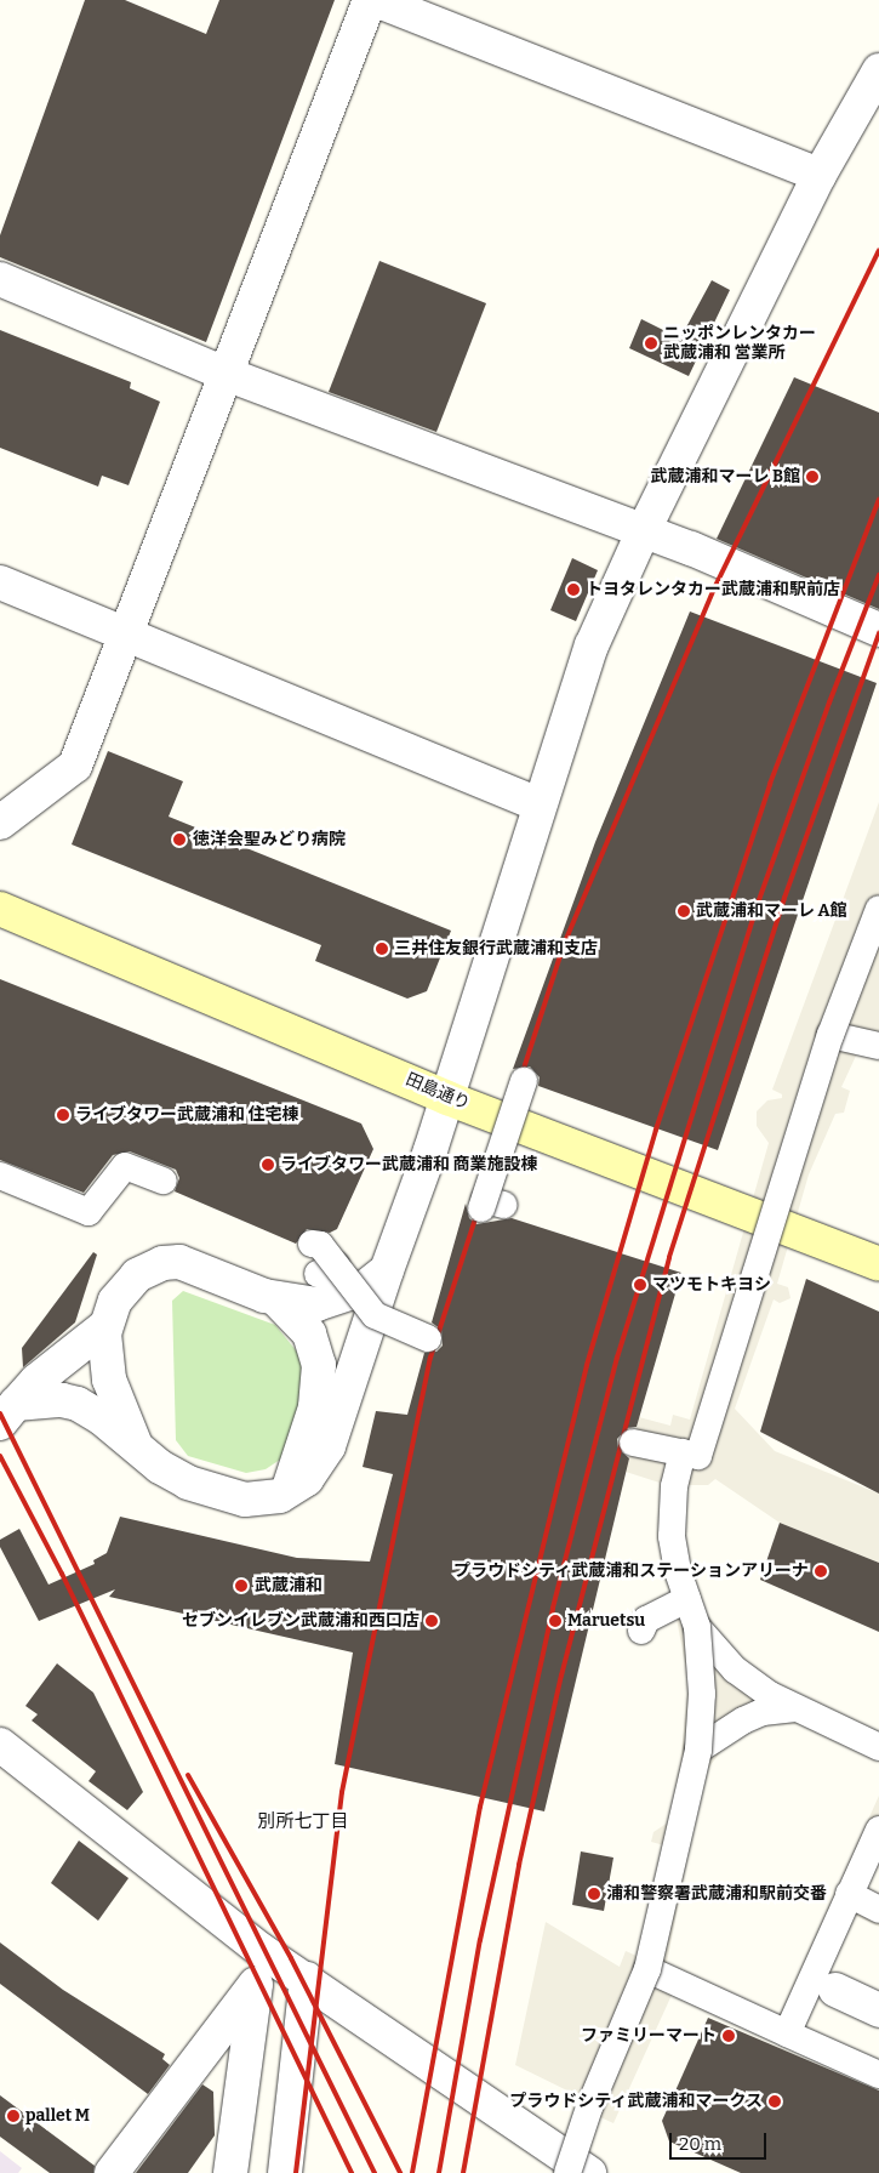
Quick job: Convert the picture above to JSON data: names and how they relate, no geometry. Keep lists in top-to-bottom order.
{
  "streets": {
    "main road": ["田島通り"]
  },
  "districts": ["別所七丁目"],
  "places": [
    "ニッポンレンタカー 武蔵浦和 営業所",
    "武蔵浦和マーレ B館",
    "トヨタレンタカー武蔵浦和駅前店",
    "徳洋会聖みどり病院",
    "武蔵浦和マーレ A館",
    "三井住友銀行武蔵浦和支店",
    "ライブタワー武蔵浦和 住宅棟",
    "ライブタワー武蔵浦和 商業施設棟",
    "マツモトキヨシ",
    "プラウドシティ武蔵浦和ステーションアリーナ",
    "武蔵浦和",
    "セブンイレブン武蔵浦和西口店",
    "Maruetsu",
    "浦和警察署武蔵浦和駅前交番",
    "ファミリーマート",
    "プラウドシティ武蔵浦和マークス",
    "pallet M"
  ],
  "scale_bar": "20 m"
}
